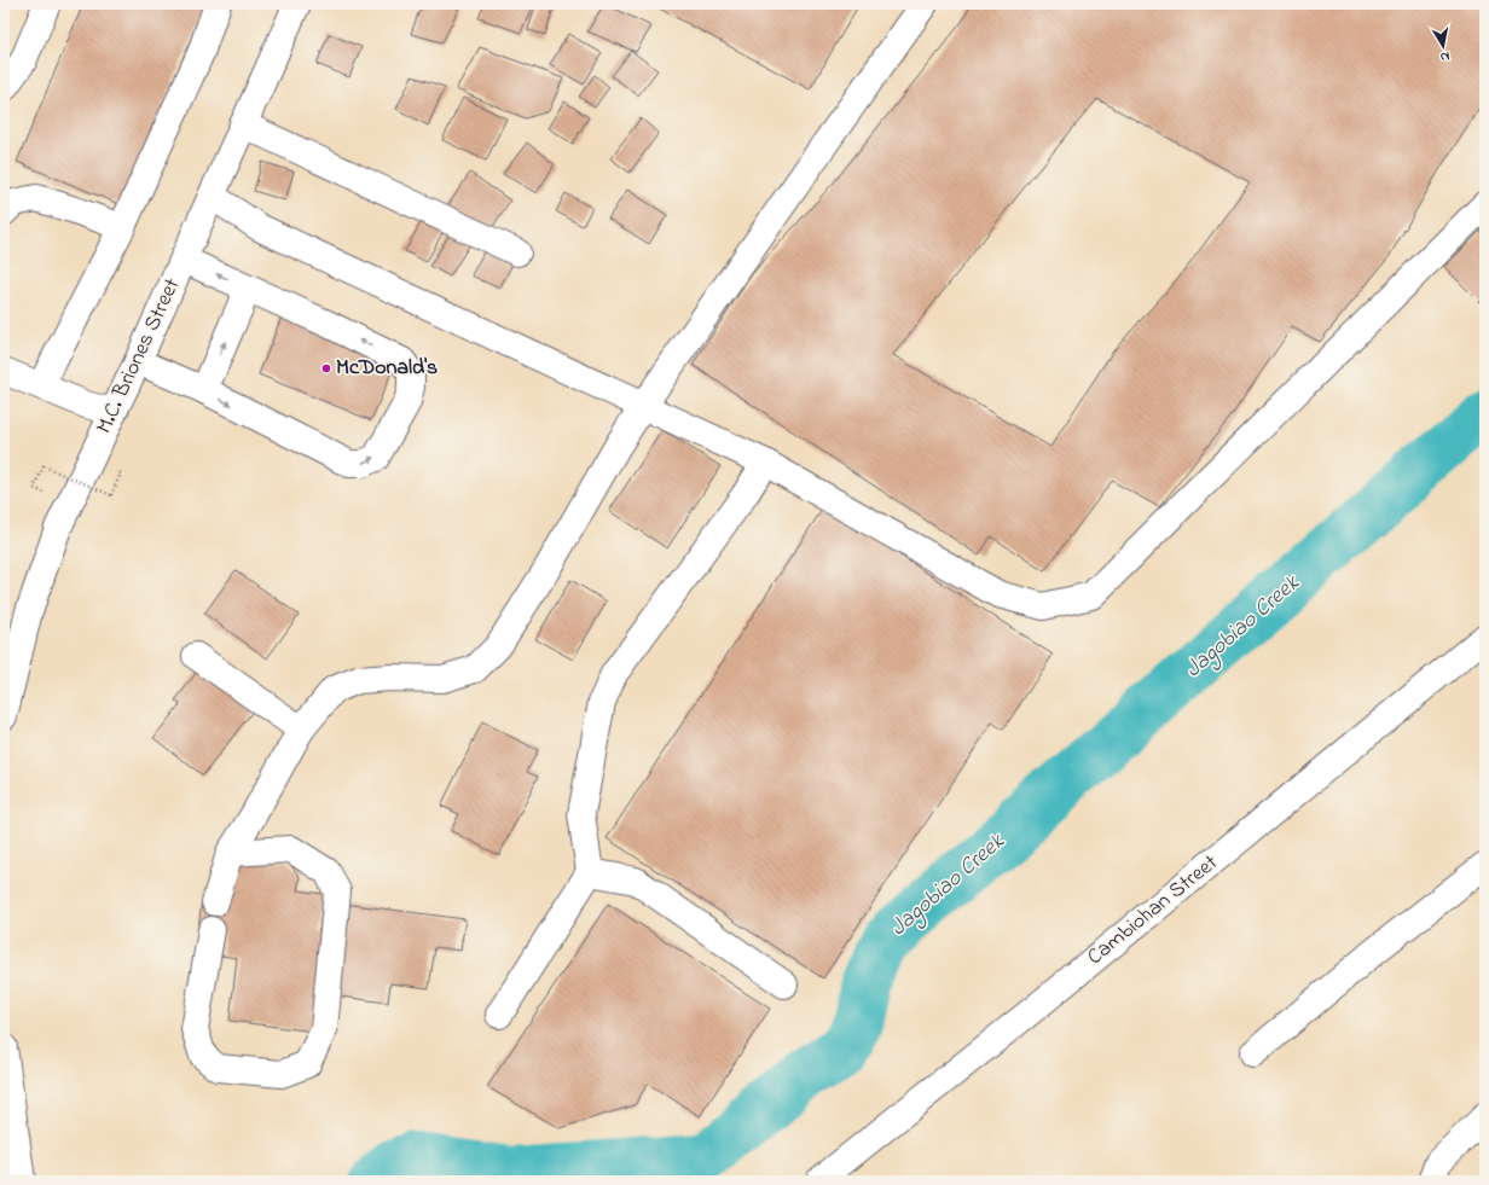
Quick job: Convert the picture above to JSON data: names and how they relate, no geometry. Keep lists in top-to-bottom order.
{
  "streets": {
    "street": ["M.C. Briones Street", "Cambiohan Street"]
  },
  "water": ["Jagobiao Creek"],
  "places": ["McDonald's"],
  "north": "bottom"
}
